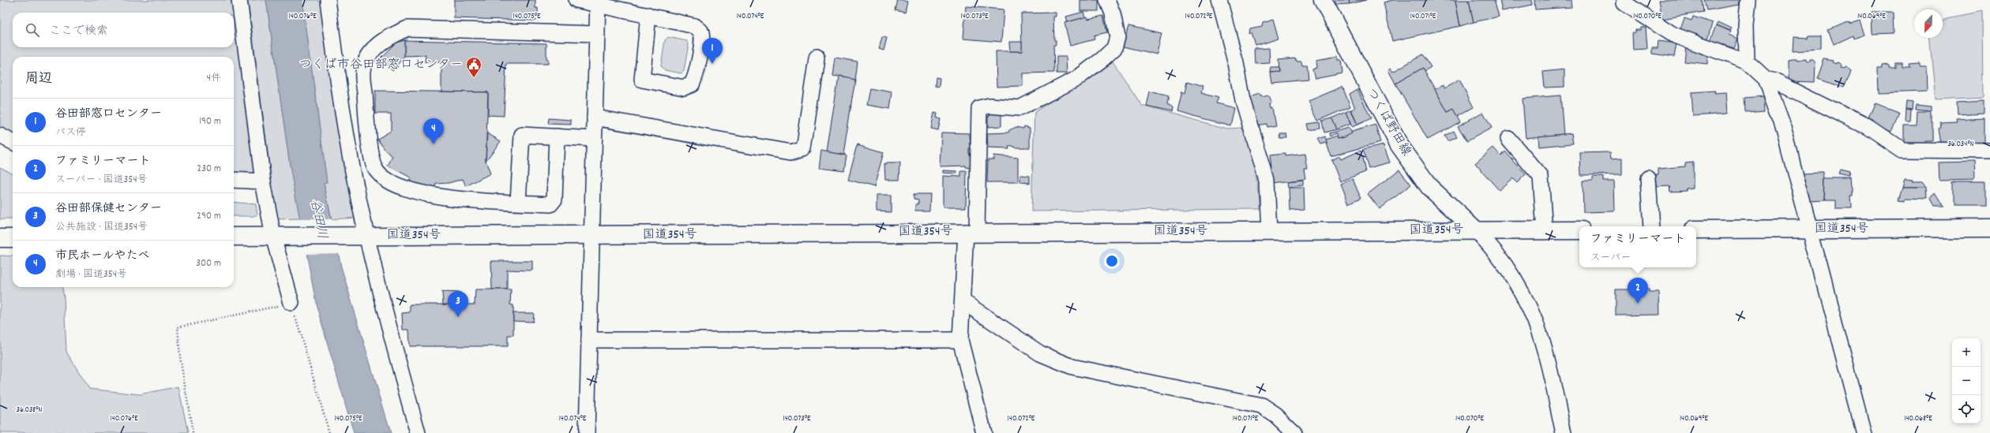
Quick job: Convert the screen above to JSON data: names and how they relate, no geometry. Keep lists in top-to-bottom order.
{
  "streets": {
    "main road": ["つくば野田線", "国道354号"]
  },
  "crossings": [
    ["つくば野田線", "国道354号"]
  ],
  "water": ["谷田川"],
  "places": {
    "public building": ["つくば市谷田部窓口センター"]
  },
  "north": "bottom left",
  "page": {
    "search": "ここで検索",
    "pins": [
      "1",
      "4",
      "2",
      "3"
    ],
    "heading": ["周辺", "4件"],
    "list": [
      {
        "mark": "1",
        "name": "谷田部窓口センター",
        "note": "バス停",
        "value": "190 m"
      },
      {
        "mark": "2",
        "name": "ファミリーマート",
        "note": "スーパー · 国道354号",
        "value": "230 m"
      },
      {
        "mark": "3",
        "name": "谷田部保健センター",
        "note": "公共施設 · 国道354号",
        "value": "290 m"
      },
      {
        "mark": "4",
        "name": "市民ホールやたべ",
        "note": "劇場 · 国道354号",
        "value": "300 m"
      }
    ],
    "popup": ["ファミリーマート", "スーパー"],
    "map_buttons": ["+", "−"]
  },
  "coordinates": [
    "140.076°E",
    "140.073°E",
    "140.070°E",
    "140.075°E",
    "140.074°E",
    "140.072°E",
    "140.071°E",
    "140.069°E",
    "36.034°N",
    "36.038°N",
    "140.068°E"
  ]
}
